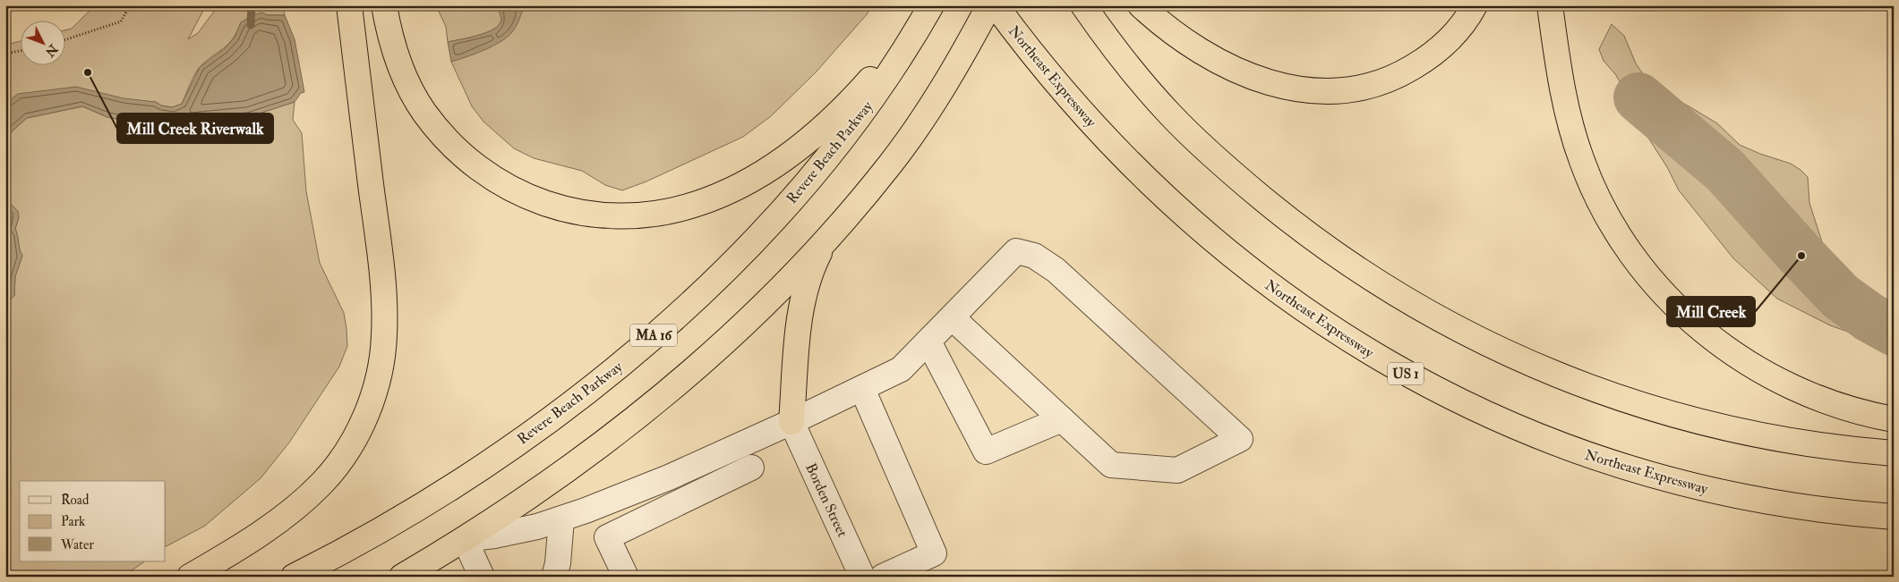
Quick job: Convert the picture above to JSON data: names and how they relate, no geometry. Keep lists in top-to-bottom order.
{
  "streets": {
    "highway": [
      "Northeast Expressway",
      "Revere Beach Parkway",
      "MA 16",
      "US 1"
    ],
    "street": ["Borden Street"]
  },
  "places": ["Mill Creek Riverwalk", "Mill Creek"],
  "legend": ["Road", "Park", "Water"],
  "north": "bottom right"
}
